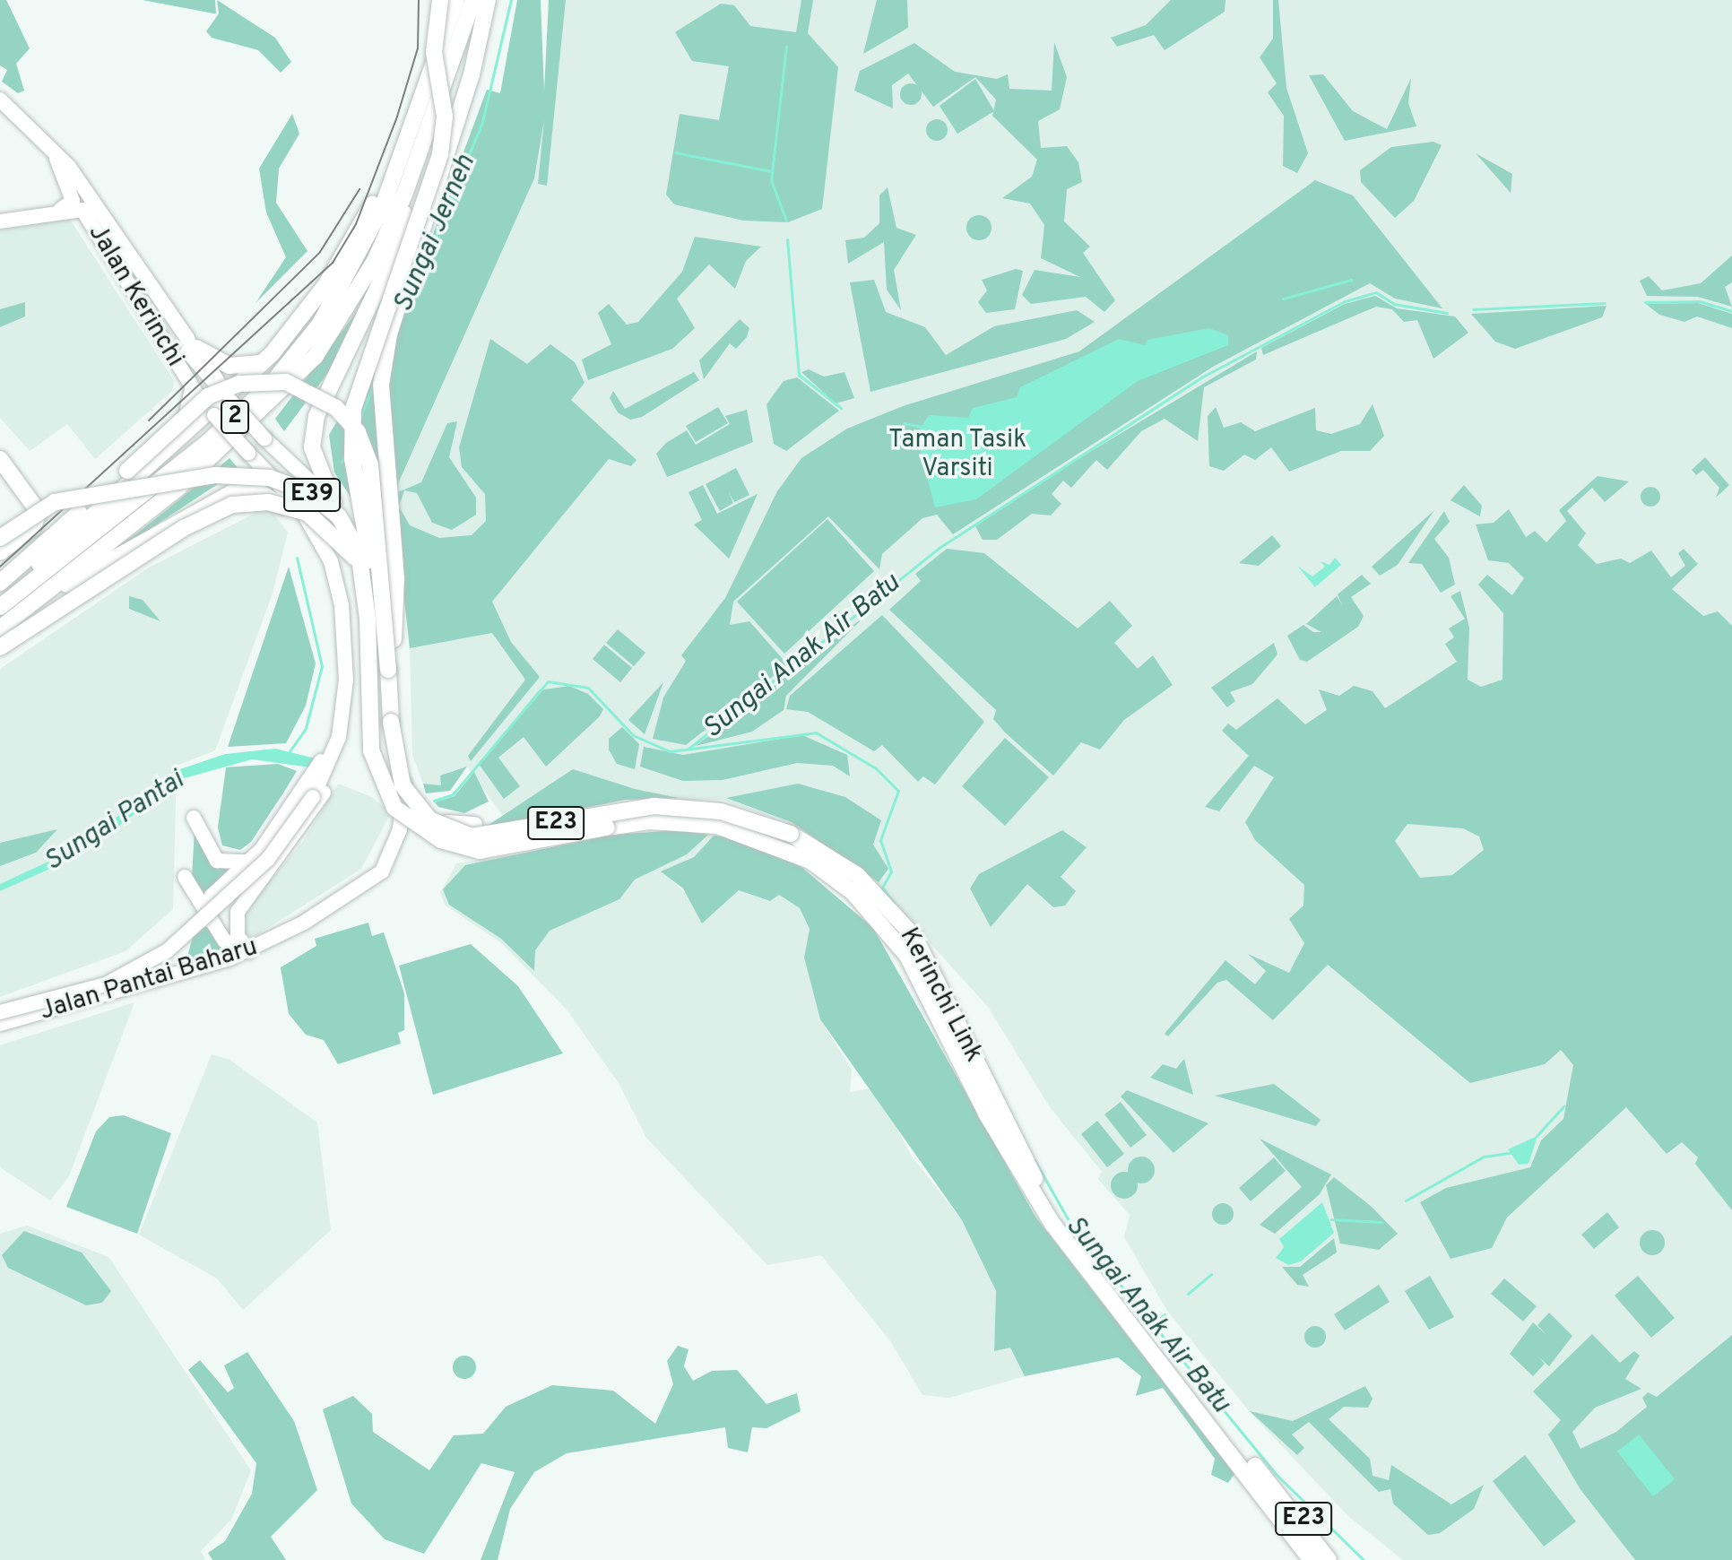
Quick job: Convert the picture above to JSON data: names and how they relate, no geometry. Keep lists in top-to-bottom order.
{
  "streets": {
    "highway": [
      "2",
      "E39",
      "E23",
      "Kerinchi Link"
    ],
    "main road": ["Jalan Kerinchi", "Jalan Pantai Baharu"]
  },
  "crossings": [
    ["Jalan Kerinchi", "Jalan Pantai Baharu"],
    ["E23", "Kerinchi Link"]
  ],
  "water": ["Sungai Jerneh", "Sungai Anak Air Batu", "Sungai Pantai"],
  "parks": ["Taman Tasik Varsiti"]
}
